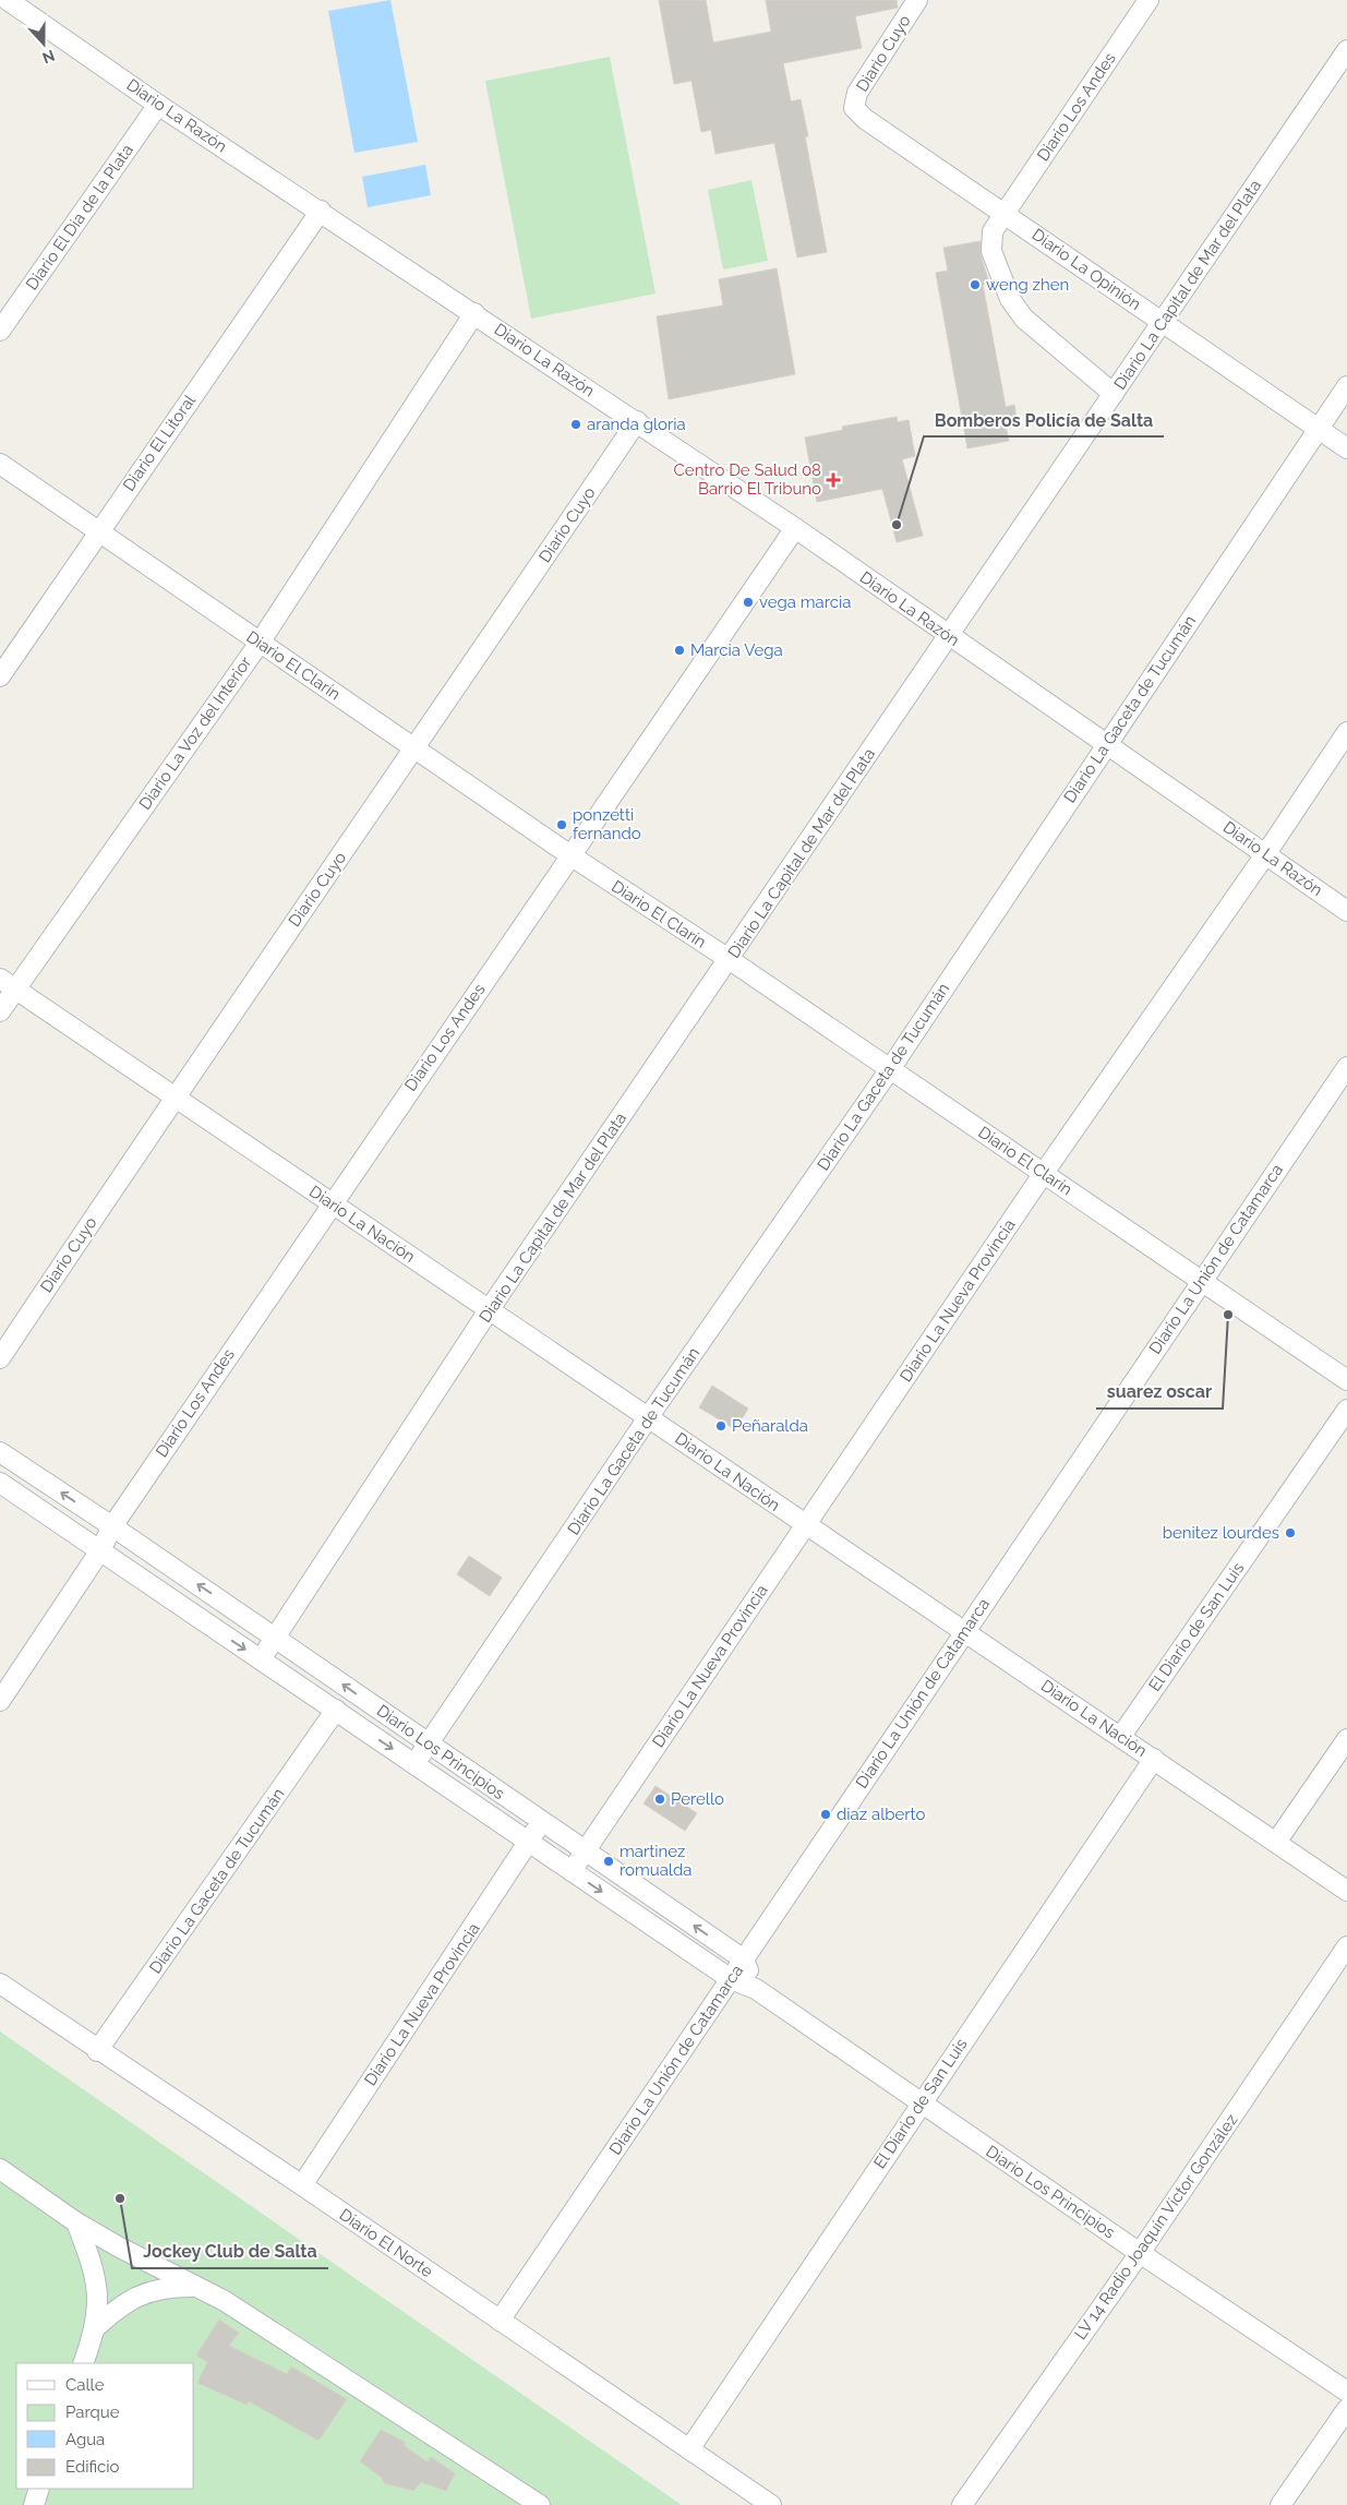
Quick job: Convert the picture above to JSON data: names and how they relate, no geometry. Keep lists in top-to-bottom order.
{
  "streets": {
    "street": [
      "Diario Cuyo",
      "Diario Los Andes",
      "Diario La Razón",
      "Diario El Dia de la Plata",
      "Diario La Opinión",
      "Diario La Capital de Mar del Plata",
      "Diario El Litoral",
      "Diario El Clarín",
      "Diario La Gaceta de Tucumán",
      "Diario La Voz del Interior",
      "Diario La Nación",
      "Diario La Unión de Catamarca",
      "Diario La Nueva Provincia",
      "El Diario de San Luis",
      "Diario Los Principios",
      "LV 14 Radio Joaquín Víctor González",
      "Diario El Norte"
    ]
  },
  "crossings": [
    ["Diario Cuyo", "Diario La Razón"],
    ["Diario Cuyo", "Diario La Opinión"],
    ["Diario Cuyo", "Diario El Clarín"],
    ["Diario Cuyo", "Diario La Nación"],
    ["Diario Los Andes", "Diario La Razón"],
    ["Diario Los Andes", "Diario La Opinión"],
    ["Diario Los Andes", "Diario La Capital de Mar del Plata"],
    ["Diario Los Andes", "Diario El Clarín"],
    ["Diario Los Andes", "Diario La Nación"],
    ["Diario Los Andes", "Diario Los Principios"],
    ["Diario La Razón", "Diario El Dia de la Plata"],
    ["Diario La Razón", "Diario La Capital de Mar del Plata"],
    ["Diario La Razón", "Diario El Litoral"],
    ["Diario La Razón", "Diario La Gaceta de Tucumán"],
    ["Diario La Razón", "Diario La Voz del Interior"],
    ["Diario La Razón", "Diario La Nueva Provincia"],
    ["Diario La Opinión", "Diario La Capital de Mar del Plata"],
    ["Diario La Opinión", "Diario La Gaceta de Tucumán"],
    ["Diario La Capital de Mar del Plata", "Diario El Clarín"],
    ["Diario La Capital de Mar del Plata", "Diario La Nación"],
    ["Diario La Capital de Mar del Plata", "Diario Los Principios"],
    ["Diario El Litoral", "Diario El Clarín"],
    ["Diario El Clarín", "Diario La Gaceta de Tucumán"],
    ["Diario El Clarín", "Diario La Voz del Interior"],
    ["Diario El Clarín", "Diario La Unión de Catamarca"],
    ["Diario El Clarín", "Diario La Nueva Provincia"],
    ["Diario La Gaceta de Tucumán", "Diario La Nación"],
    ["Diario La Gaceta de Tucumán", "Diario Los Principios"],
    ["Diario La Gaceta de Tucumán", "Diario El Norte"],
    ["Diario La Voz del Interior", "Diario La Nación"],
    ["Diario La Nación", "Diario La Unión de Catamarca"],
    ["Diario La Nación", "Diario La Nueva Provincia"],
    ["Diario La Nación", "El Diario de San Luis"],
    ["Diario La Unión de Catamarca", "Diario Los Principios"],
    ["Diario La Unión de Catamarca", "Diario El Norte"],
    ["Diario La Nueva Provincia", "Diario Los Principios"],
    ["Diario La Nueva Provincia", "Diario El Norte"],
    ["El Diario de San Luis", "Diario Los Principios"],
    ["El Diario de San Luis", "Diario El Norte"],
    ["Diario Los Principios", "LV 14 Radio Joaquín Víctor González"]
  ],
  "places": {
    "other": [
      "weng zhen",
      "aranda gloria",
      "Bomberos Policía de Salta",
      "vega marcia",
      "Marcia Vega",
      "ponzetti fernando",
      "suarez oscar",
      "Peñaralda",
      "benitez lourdes",
      "Perello",
      "diaz alberto",
      "martinez romualda",
      "Jockey Club de Salta"
    ],
    "health": ["Centro De Salud 08 Barrio El Tribuno"]
  },
  "legend": [
    "Calle",
    "Parque",
    "Agua",
    "Edificio"
  ],
  "north": "bottom"
}
